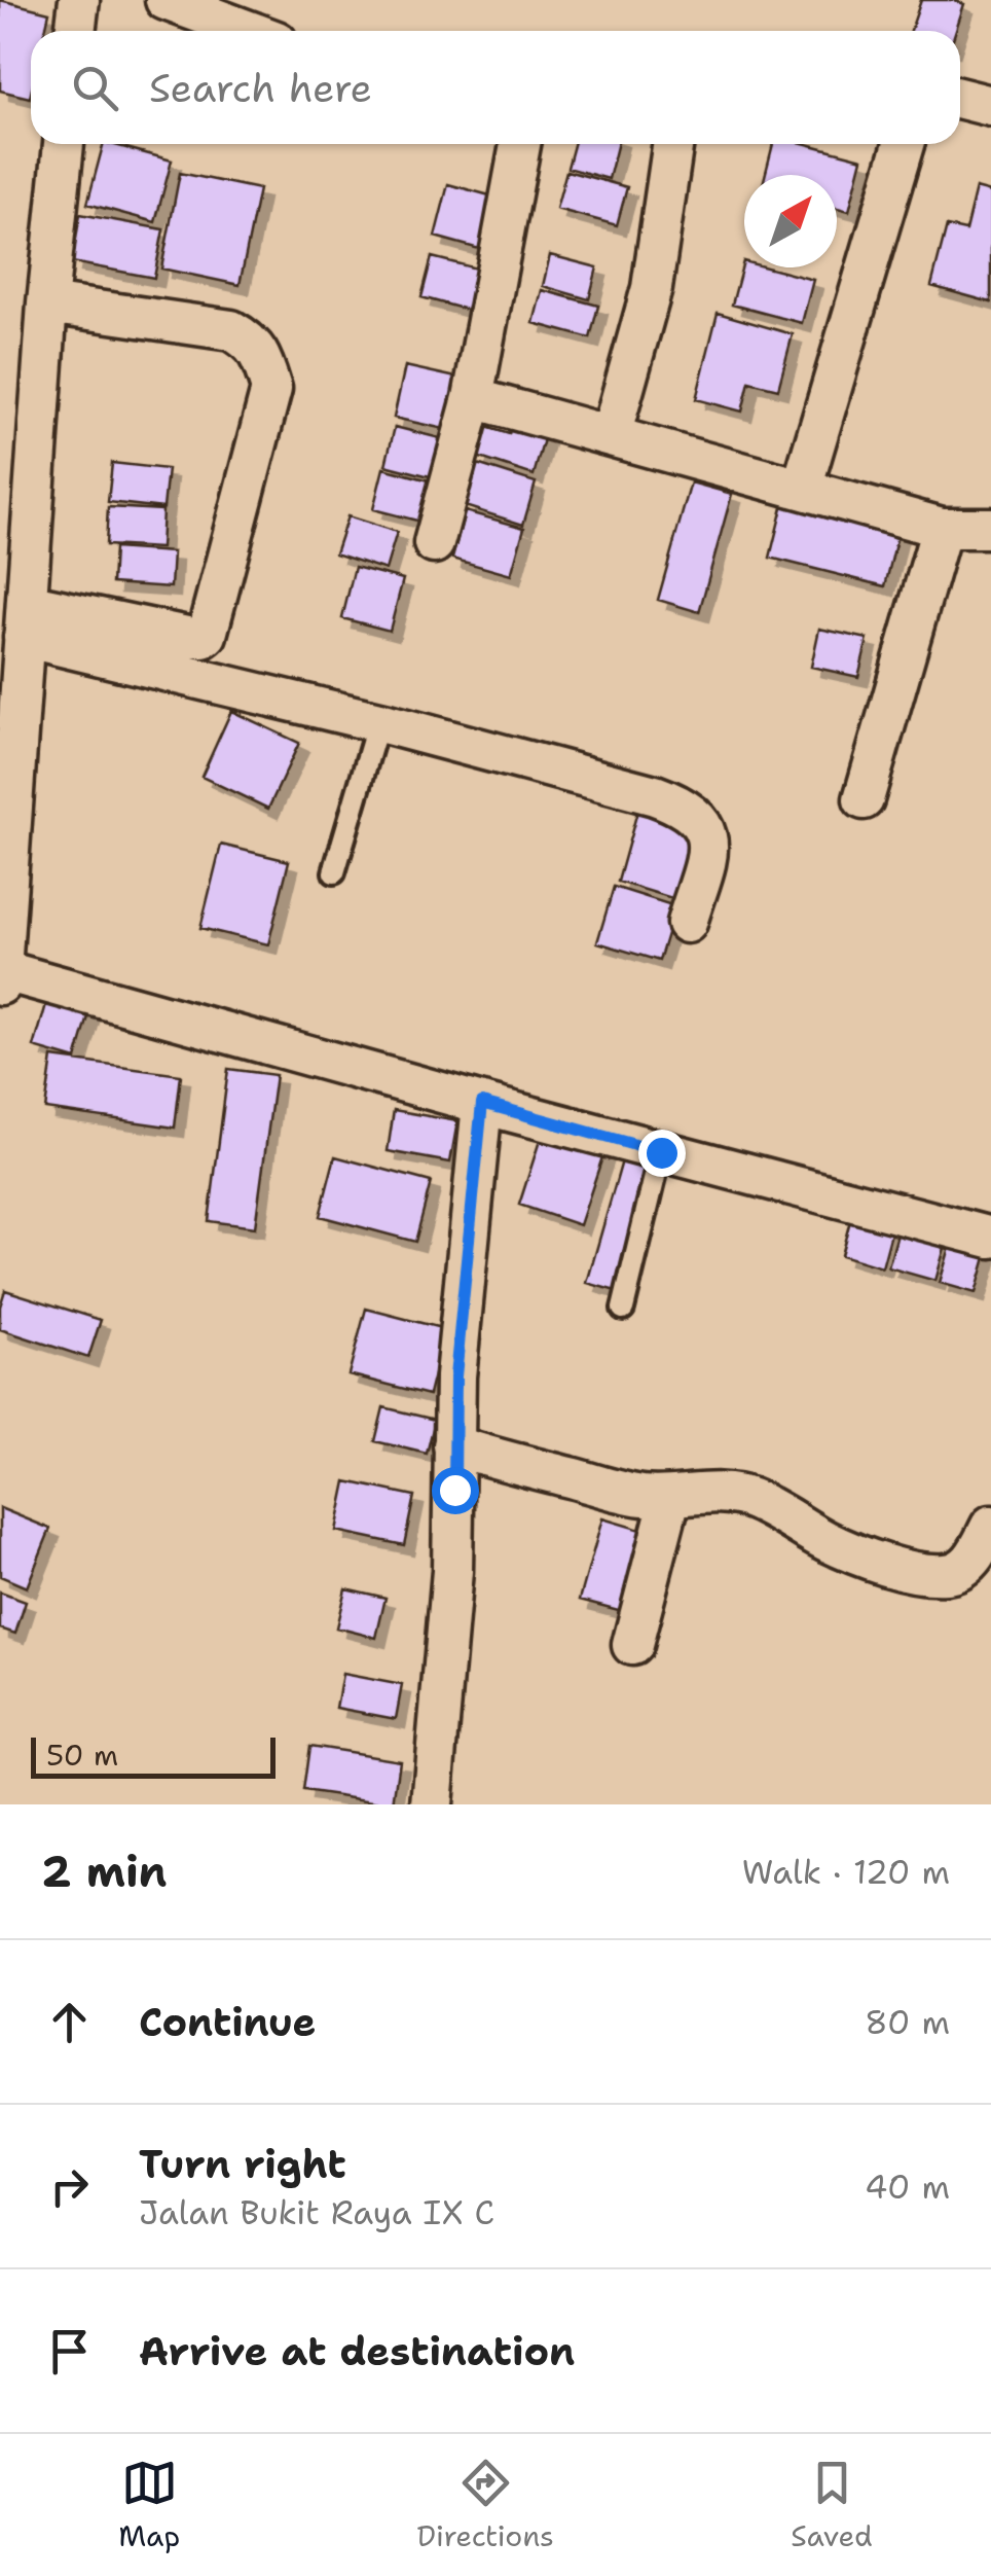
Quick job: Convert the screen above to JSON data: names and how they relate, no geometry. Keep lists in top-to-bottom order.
{
  "scale_bar": "50 m",
  "north": "top right",
  "page": {
    "search": "Search here",
    "scale": "50 m",
    "heading": ["2 min", "Walk · 120 m"],
    "list": [
      ["Continue", "80 m"],
      ["Turn right", "Jalan Bukit Raya IX C", "40 m"],
      "Arrive at destination"
    ],
    "nav": ["Map", "Directions", "Saved"]
  }
}
